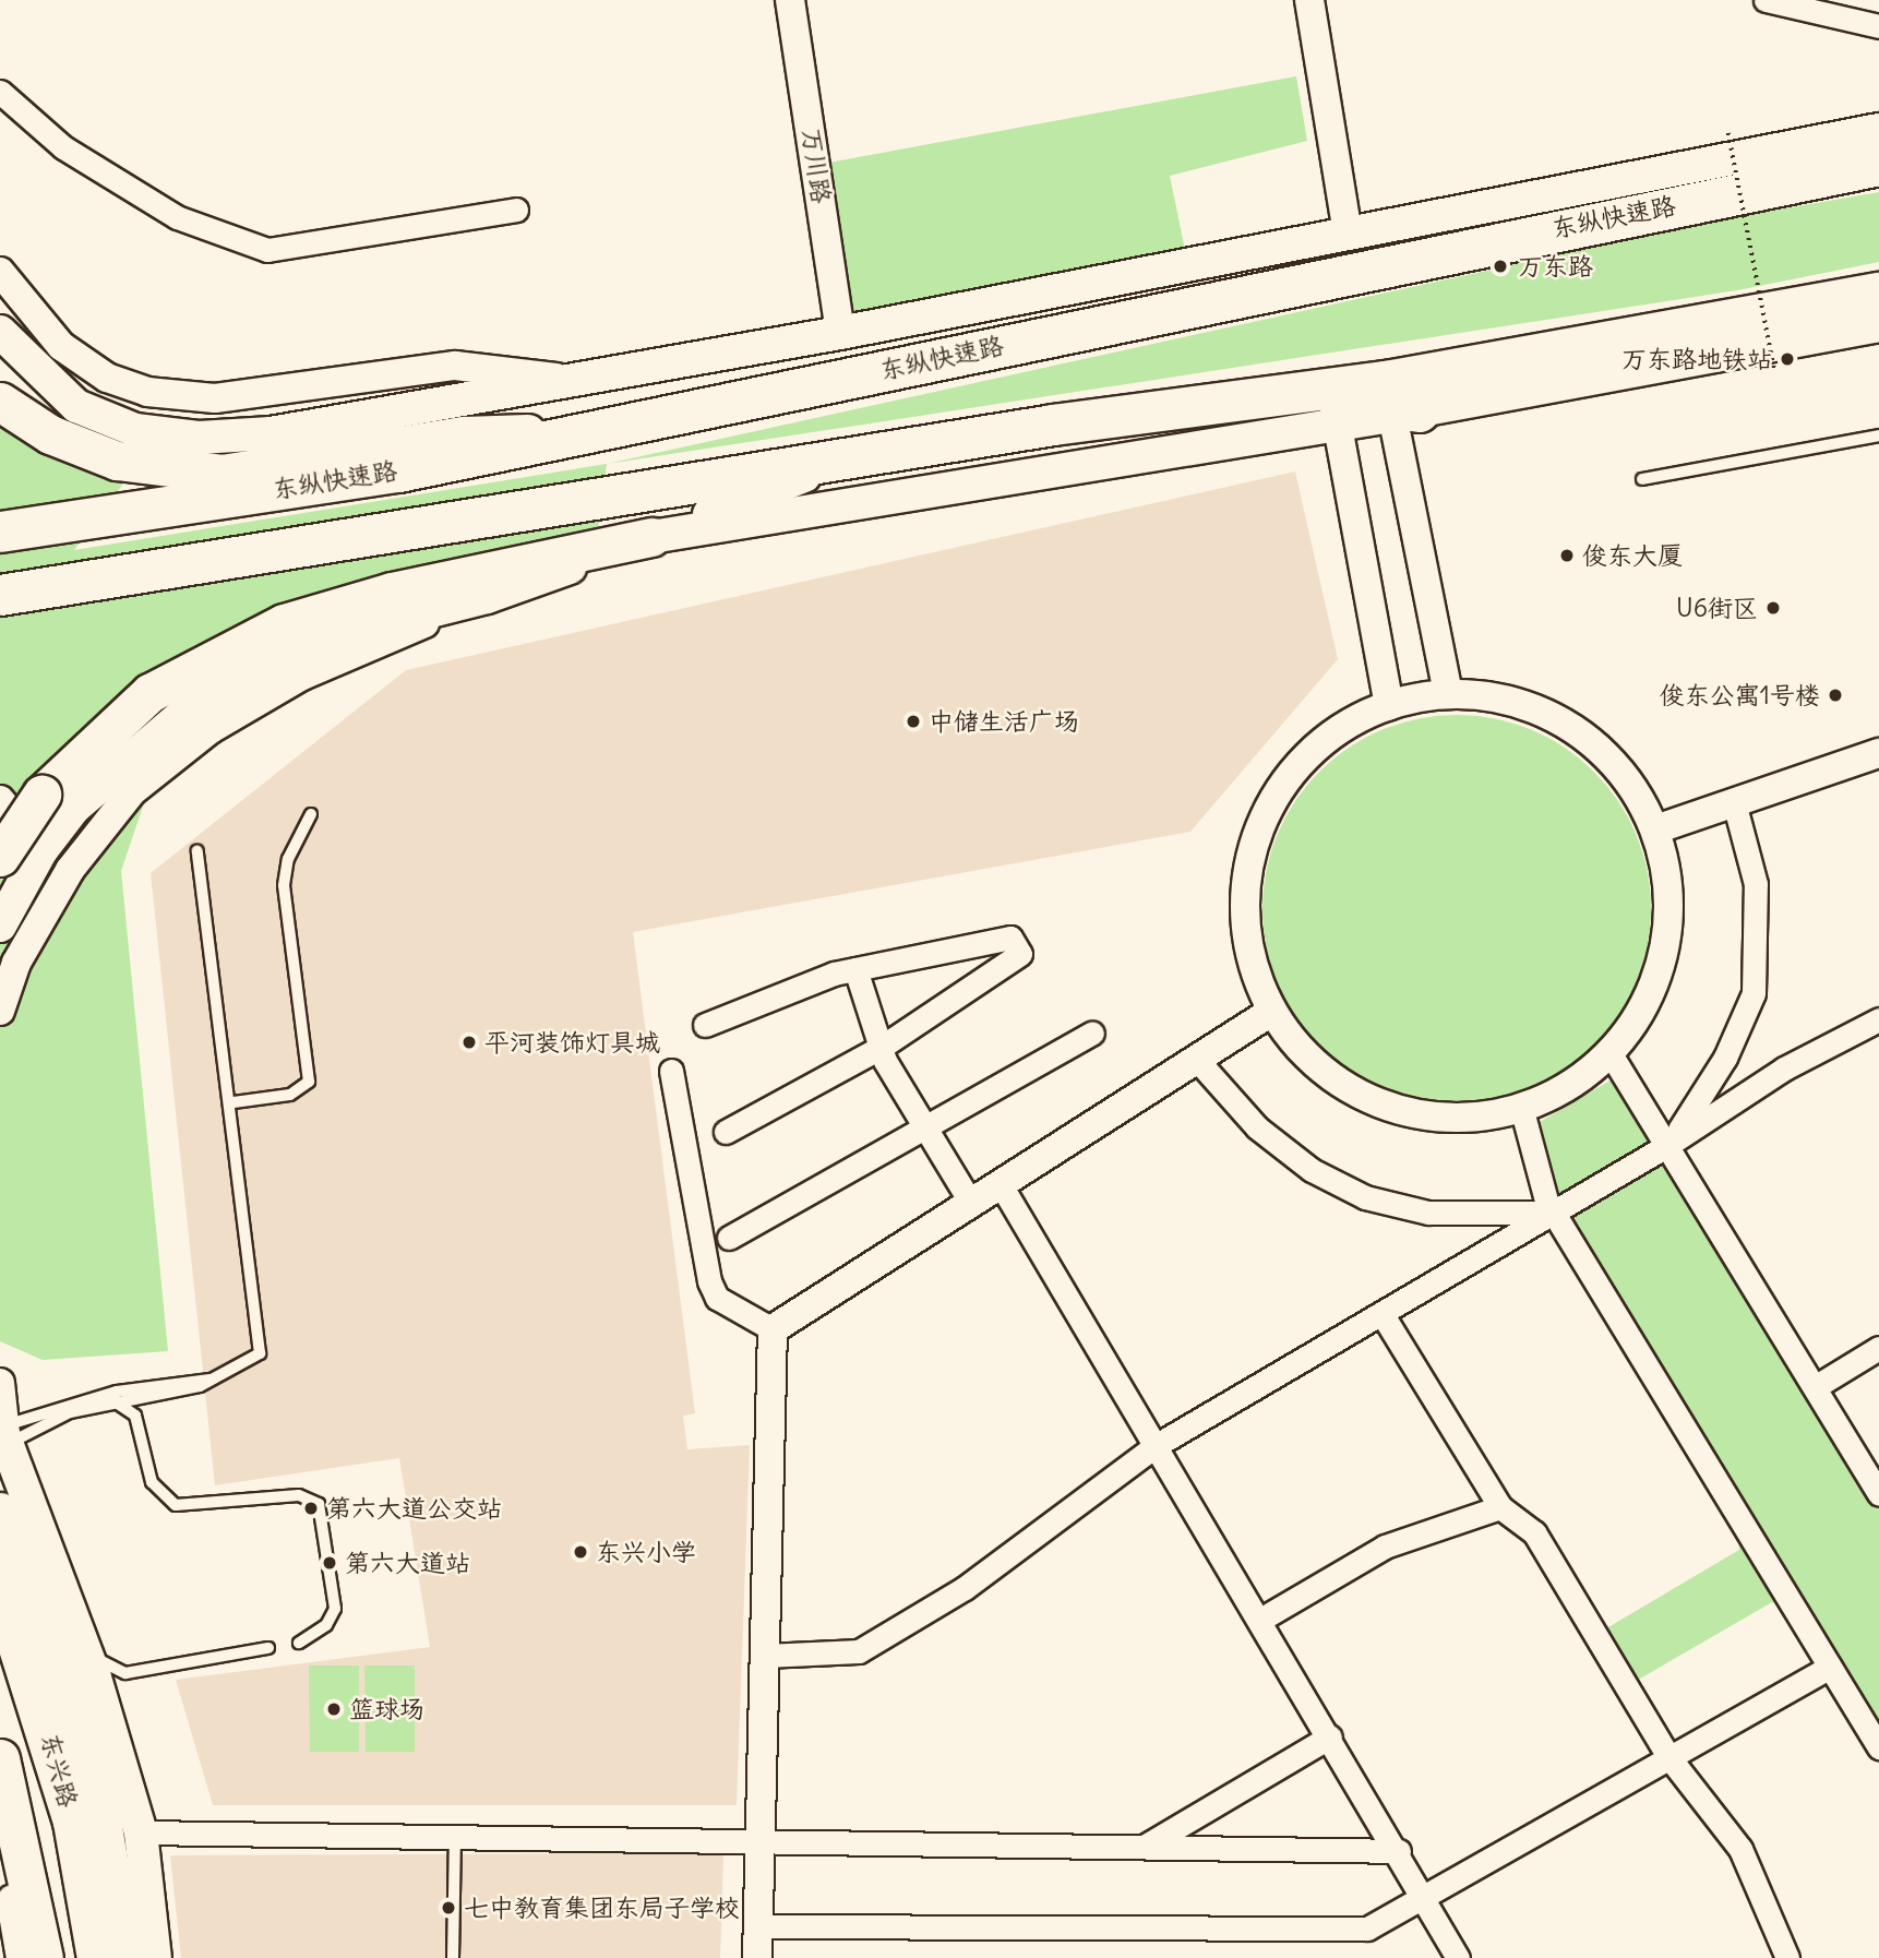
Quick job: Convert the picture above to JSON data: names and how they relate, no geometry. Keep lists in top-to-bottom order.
{
  "streets": {
    "highway": ["东纵快速路", "东兴路"],
    "street": ["万川路"]
  },
  "places": [
    "万东路",
    "万东路地铁站",
    "俊东大厦",
    "U6街区",
    "俊东公寓1号楼",
    "中储生活广场",
    "平河装饰灯具城",
    "第六大道公交站",
    "东兴小学",
    "第六大道站",
    "篮球场",
    "七中教育集团东局子学校"
  ]
}
